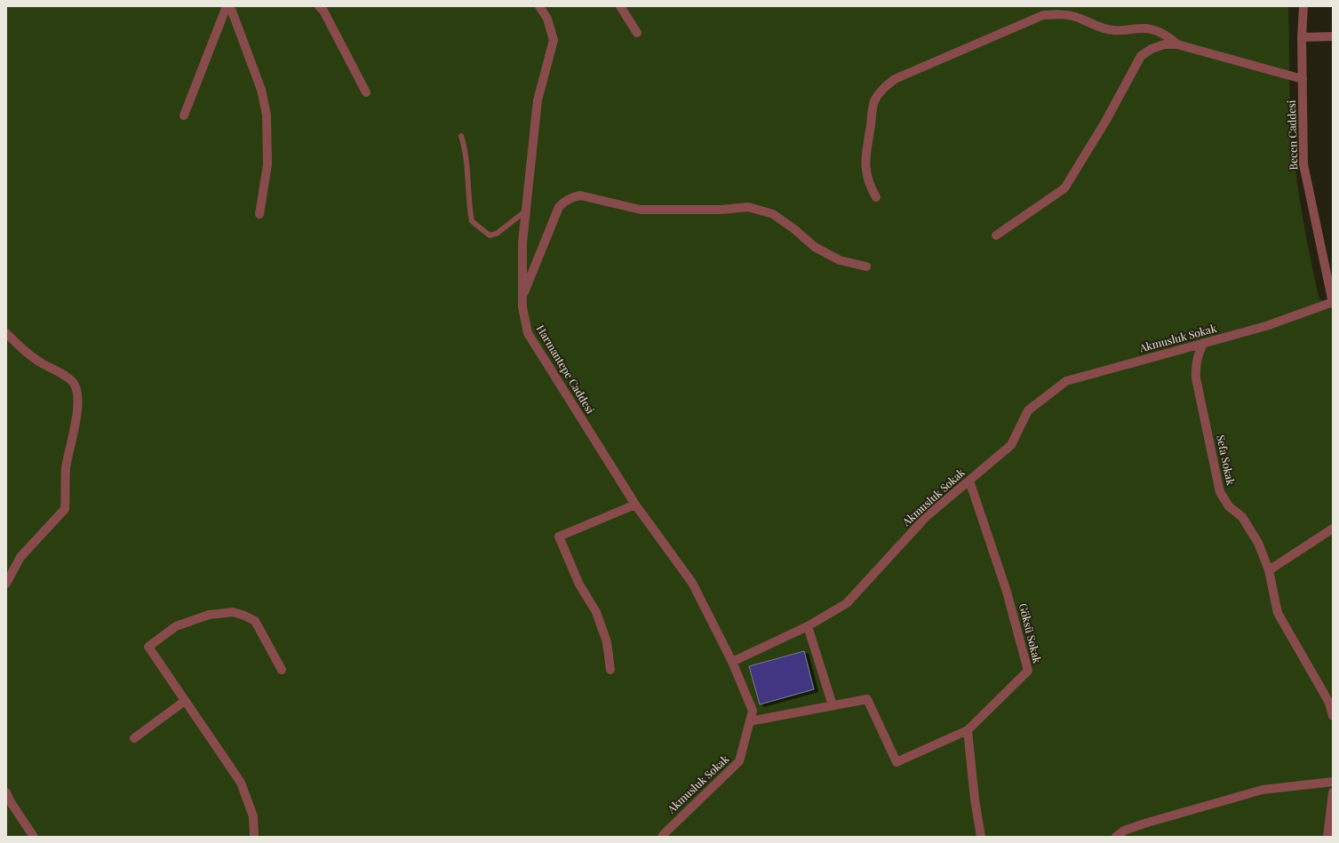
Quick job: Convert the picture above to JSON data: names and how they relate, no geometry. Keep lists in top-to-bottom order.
{
  "streets": {
    "street": [
      "Becen Caddesi",
      "Akmusluk Sokak",
      "Harmantepe Caddesi",
      "Sefa Sokak",
      "Göksü Sokak"
    ]
  },
  "crossings": [
    ["Becen Caddesi", "Akmusluk Sokak"],
    ["Akmusluk Sokak", "Harmantepe Caddesi"],
    ["Akmusluk Sokak", "Sefa Sokak"],
    ["Akmusluk Sokak", "Göksü Sokak"]
  ]
}
